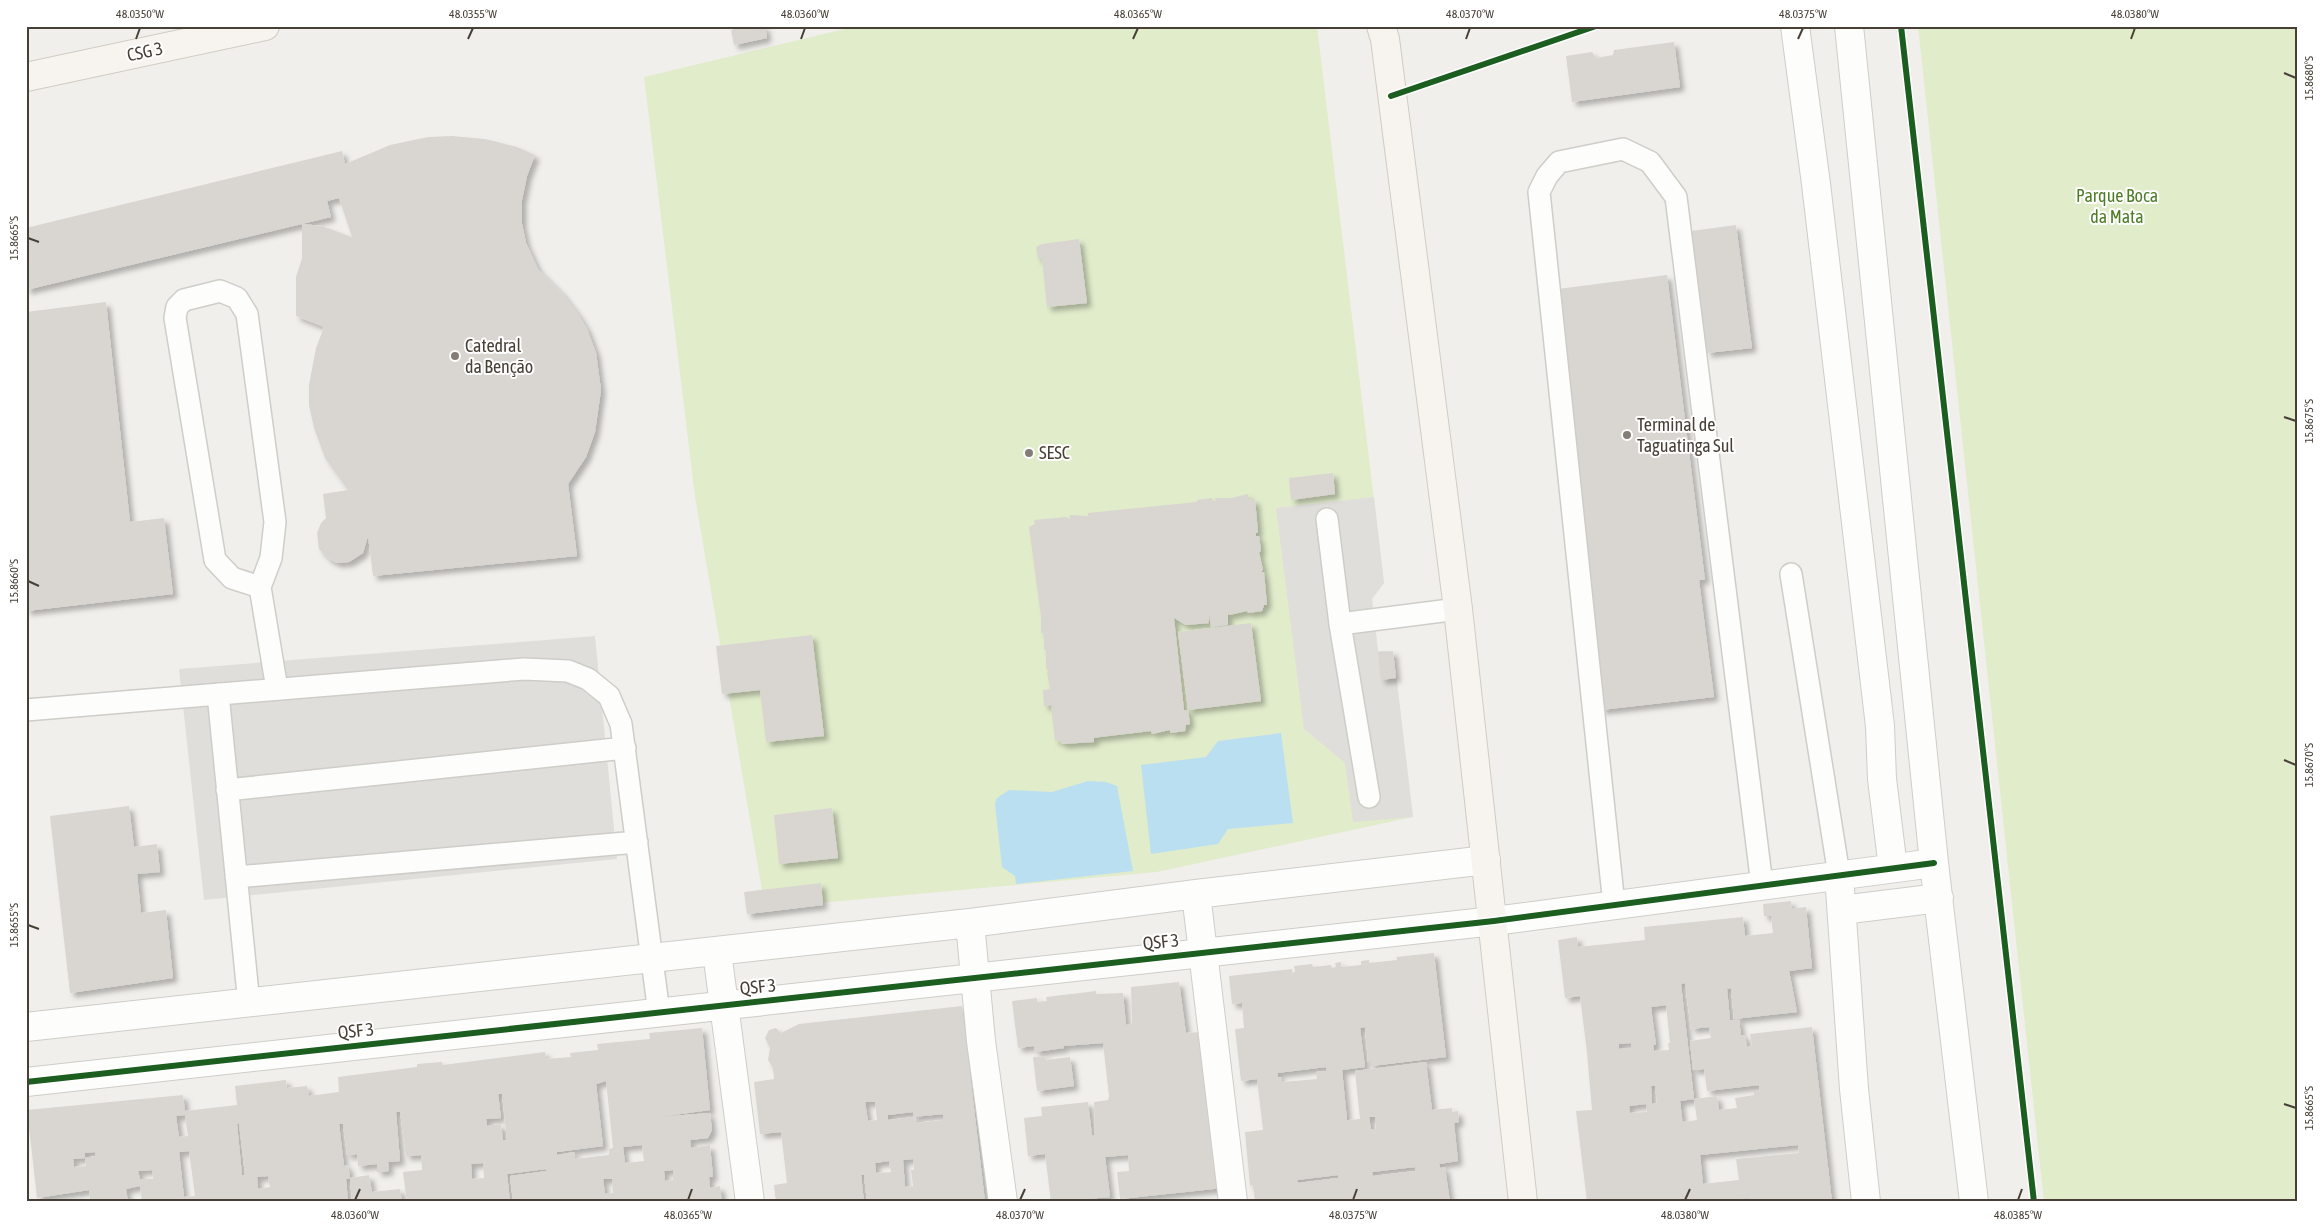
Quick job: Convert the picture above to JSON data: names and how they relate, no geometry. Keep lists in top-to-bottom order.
{
  "streets": {
    "street": ["CSG 3", "QSF 3"]
  },
  "parks": ["Parque Boca da Mata"],
  "places": ["Catedral da Benção", "Terminal de Taguatinga Sul", "SESC"],
  "coordinates": [
    "48.0350°W",
    "48.0355°W",
    "48.0360°W",
    "48.0365°W",
    "48.0370°W",
    "48.0375°W",
    "48.0380°W",
    "15.8680°S",
    "15.8665°S",
    "15.8675°S",
    "15.8660°S",
    "15.8670°S",
    "15.8655°S",
    "48.0385°W"
  ]
}
